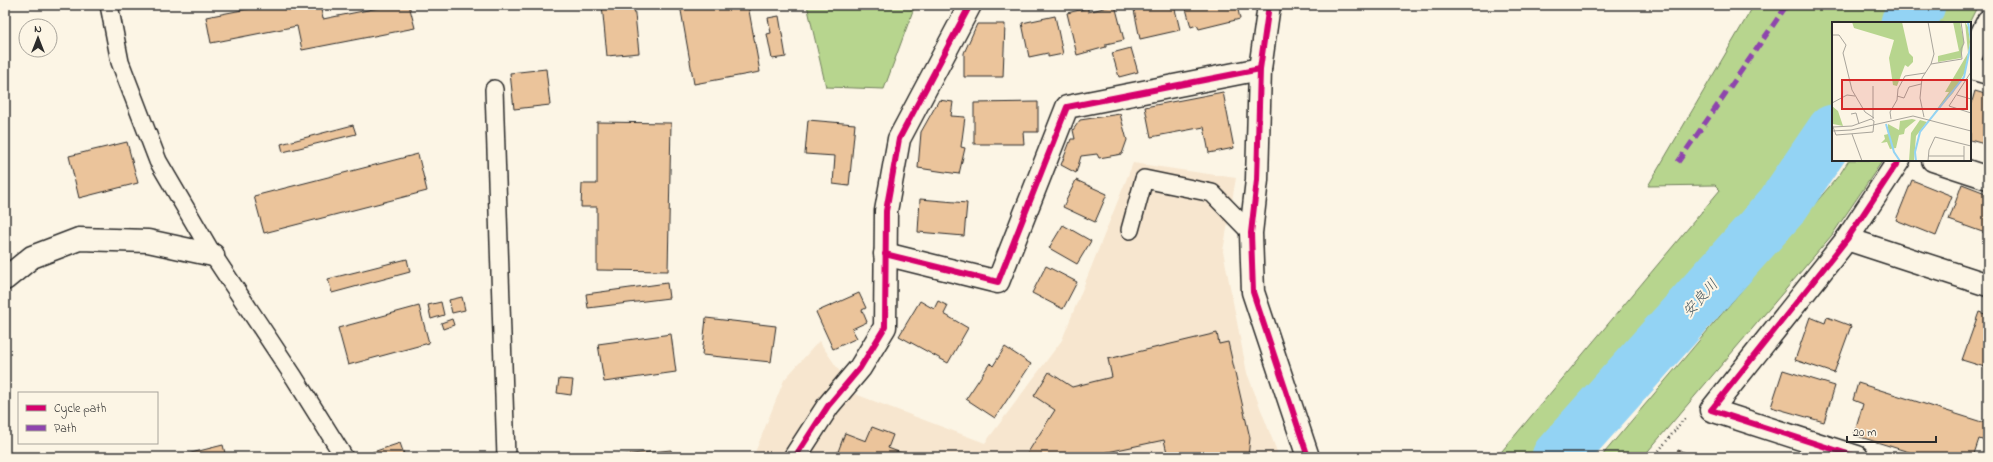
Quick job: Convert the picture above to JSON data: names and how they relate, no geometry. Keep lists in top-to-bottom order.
{
  "water": ["安良川"],
  "legend": ["Cycle path", "Path"],
  "scale_bar": "20 m",
  "north": "top"
}
